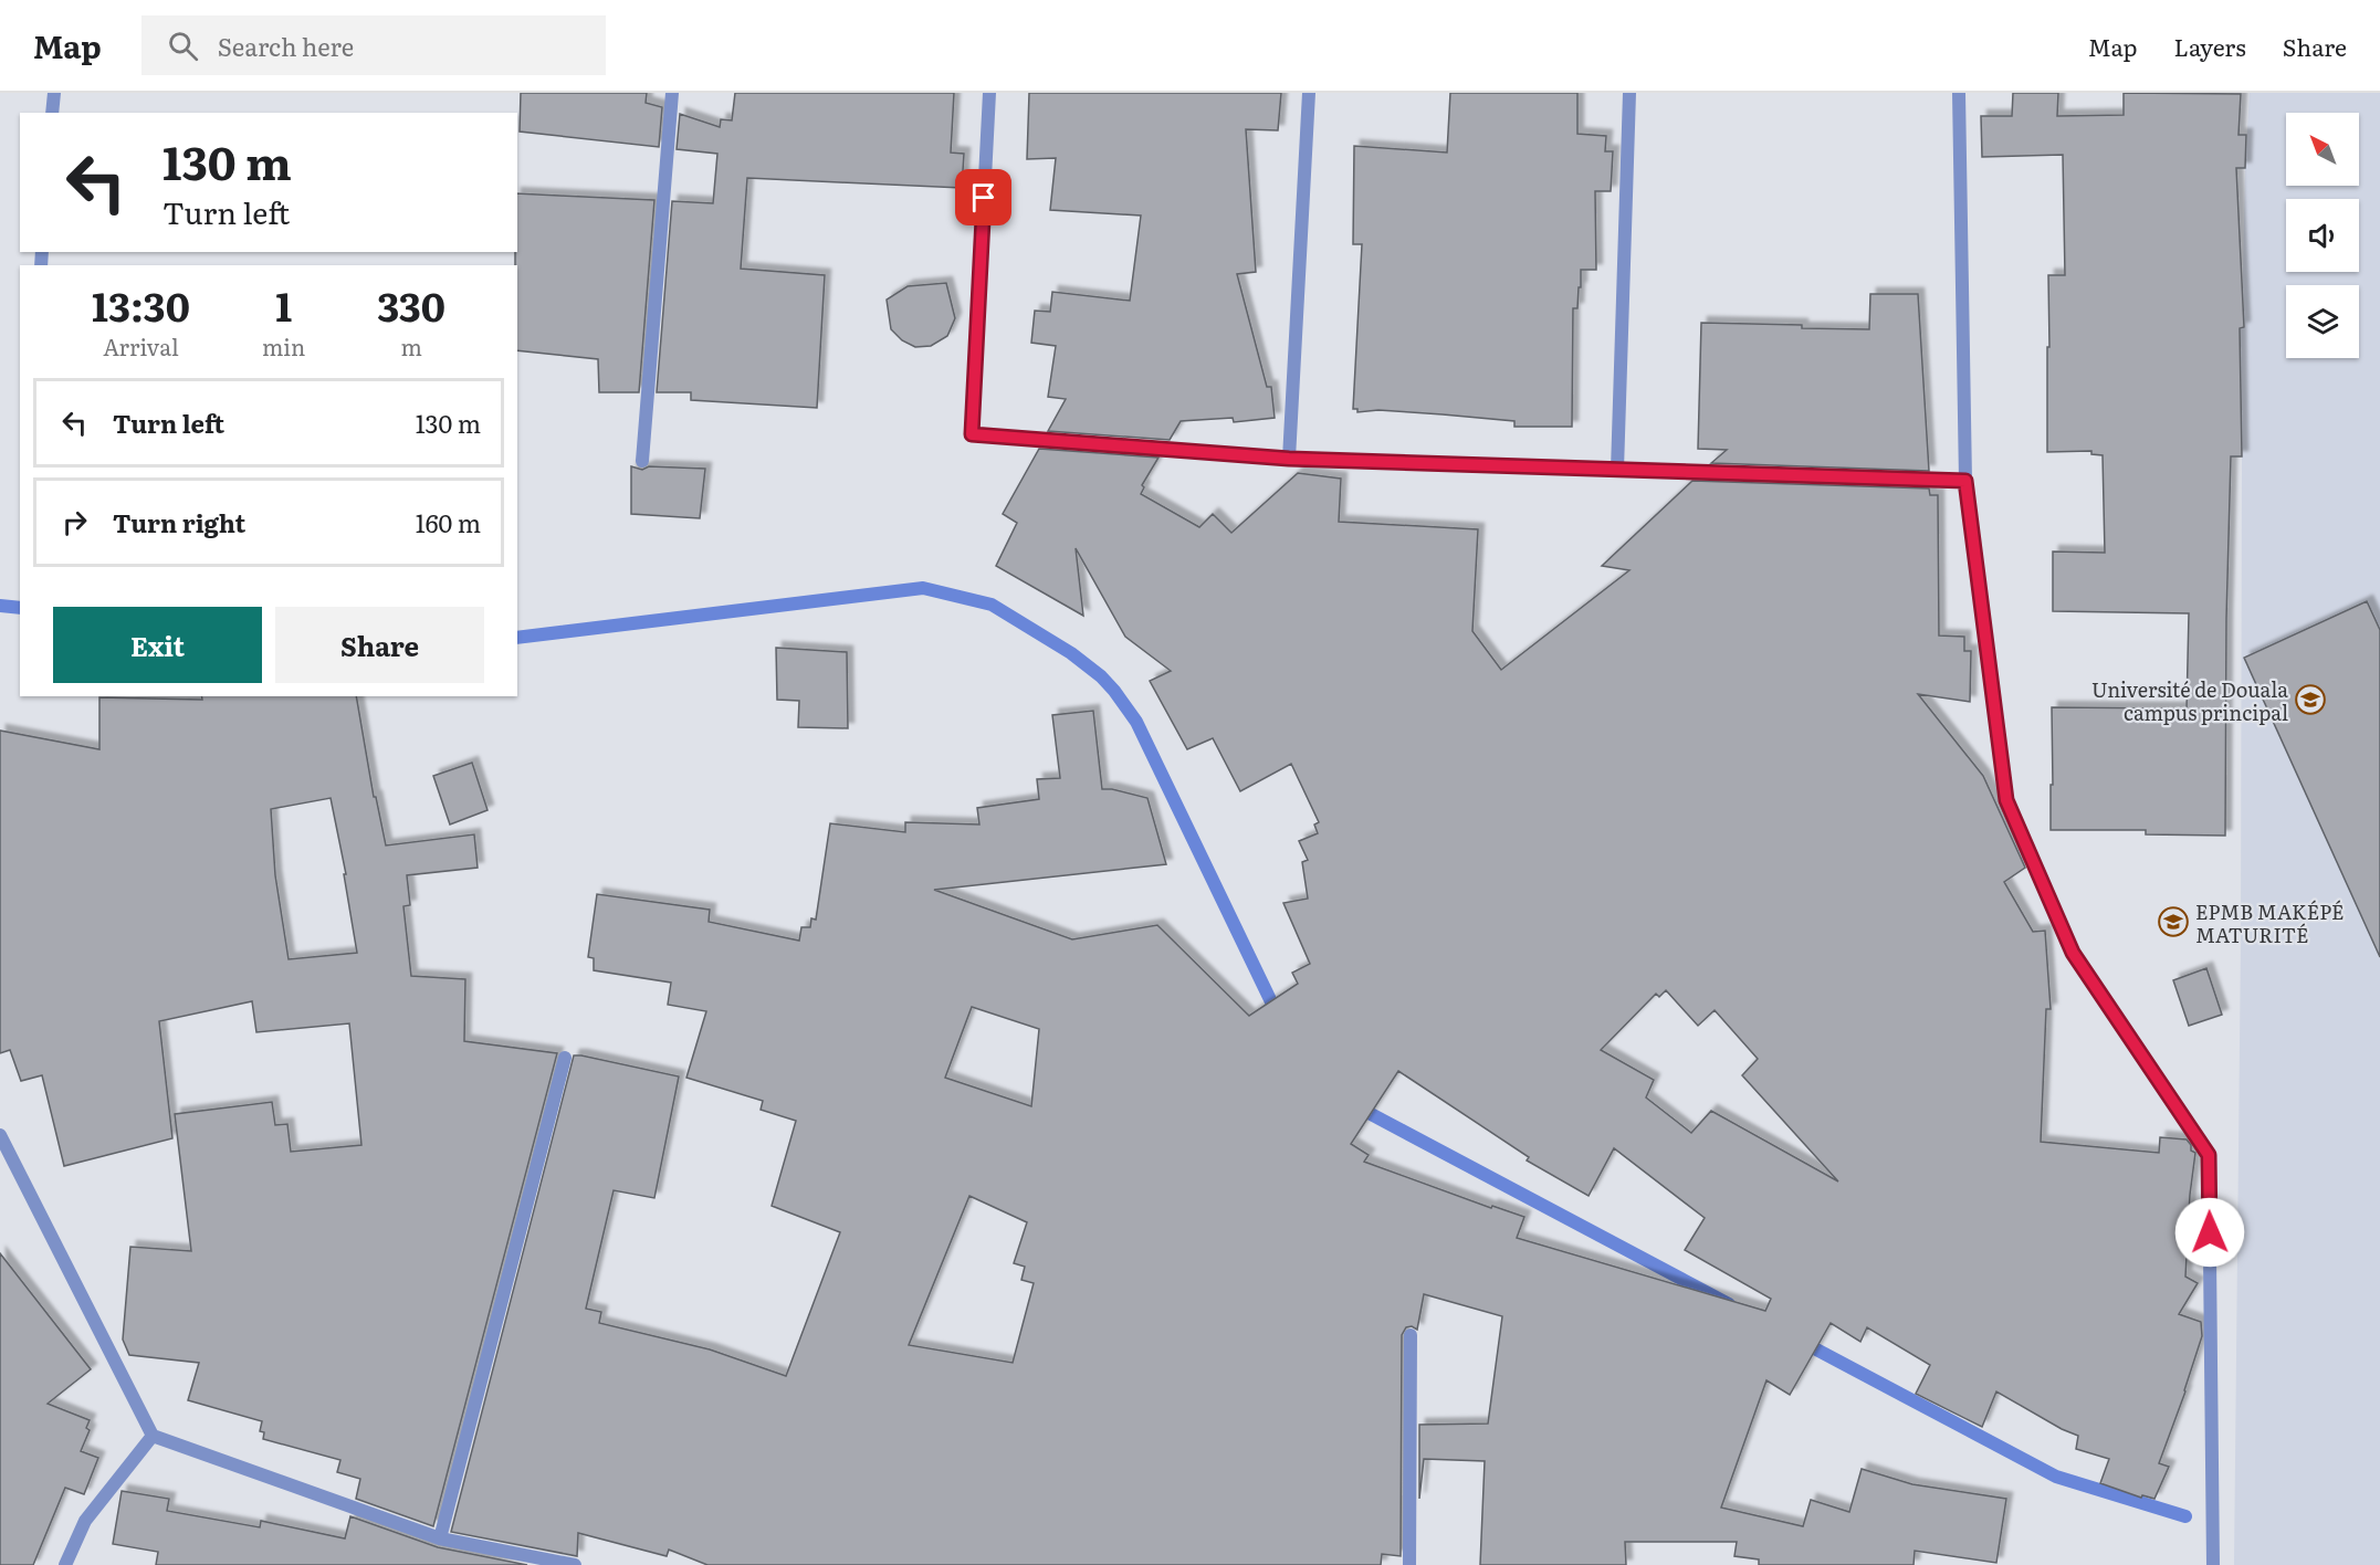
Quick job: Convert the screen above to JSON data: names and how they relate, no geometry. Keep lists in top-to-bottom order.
{
  "places": {
    "school or university": ["Université de Douala campus principal", "EPMB MAKÉPÉ MATURITÉ"]
  },
  "north": "top left",
  "page": {
    "header": "Map",
    "search": "Search here",
    "nav": ["Map", "Layers", "Share"],
    "turn": ["130 m", "Turn left"],
    "eta": [
      "13:30",
      "Arrival",
      "1",
      "min",
      "330",
      "m"
    ],
    "list": [
      {
        "name": "Turn left",
        "value": "130 m"
      },
      {
        "name": "Turn right",
        "value": "160 m"
      }
    ],
    "buttons": ["Exit", "Share"]
  }
}
